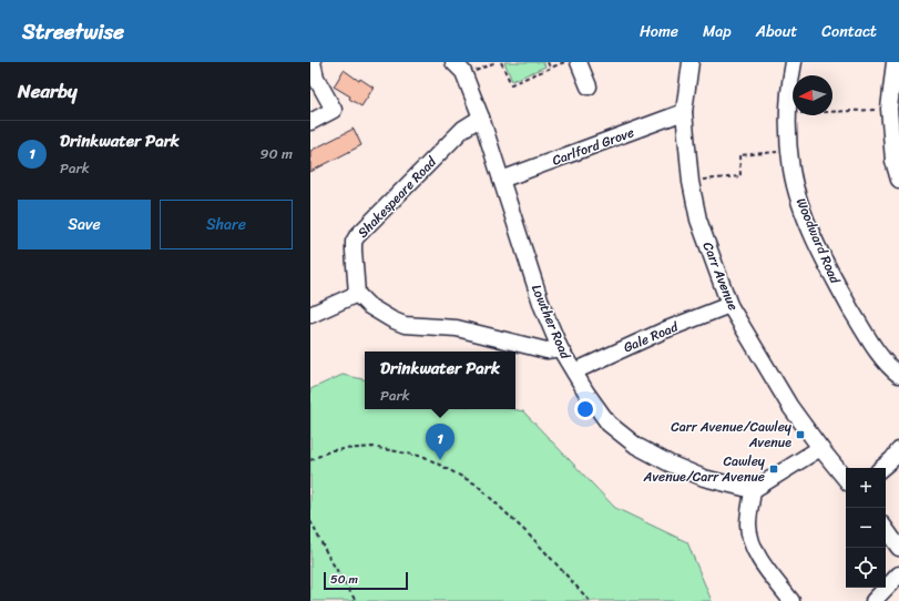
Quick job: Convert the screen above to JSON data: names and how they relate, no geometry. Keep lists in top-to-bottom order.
{
  "streets": {
    "street": [
      "Carlford Grove",
      "Shakespeare Road",
      "Woodward Road",
      "Carr Avenue",
      "Lowther Road",
      "Gale Road"
    ]
  },
  "crossings": [
    ["Carlford Grove", "Carr Avenue"],
    ["Carlford Grove", "Lowther Road"],
    ["Shakespeare Road", "Lowther Road"],
    ["Carr Avenue", "Gale Road"],
    ["Lowther Road", "Gale Road"]
  ],
  "places": {
    "transit": ["Carr Avenue/Cawley Avenue", "Cawley Avenue/Carr Avenue"]
  },
  "scale_bar": "50 m",
  "north": "left",
  "page": {
    "header": "Streetwise",
    "nav": [
      "Home",
      "Map",
      "About",
      "Contact"
    ],
    "heading": "Nearby",
    "list": [
      {
        "mark": "1",
        "name": "Drinkwater Park",
        "note": "Park",
        "value": "90 m"
      }
    ],
    "buttons": ["Save", "Share"],
    "popup": ["Drinkwater Park", "Park"],
    "pins": "1",
    "map_buttons": ["+", "−"],
    "scale": "50 m"
  }
}
